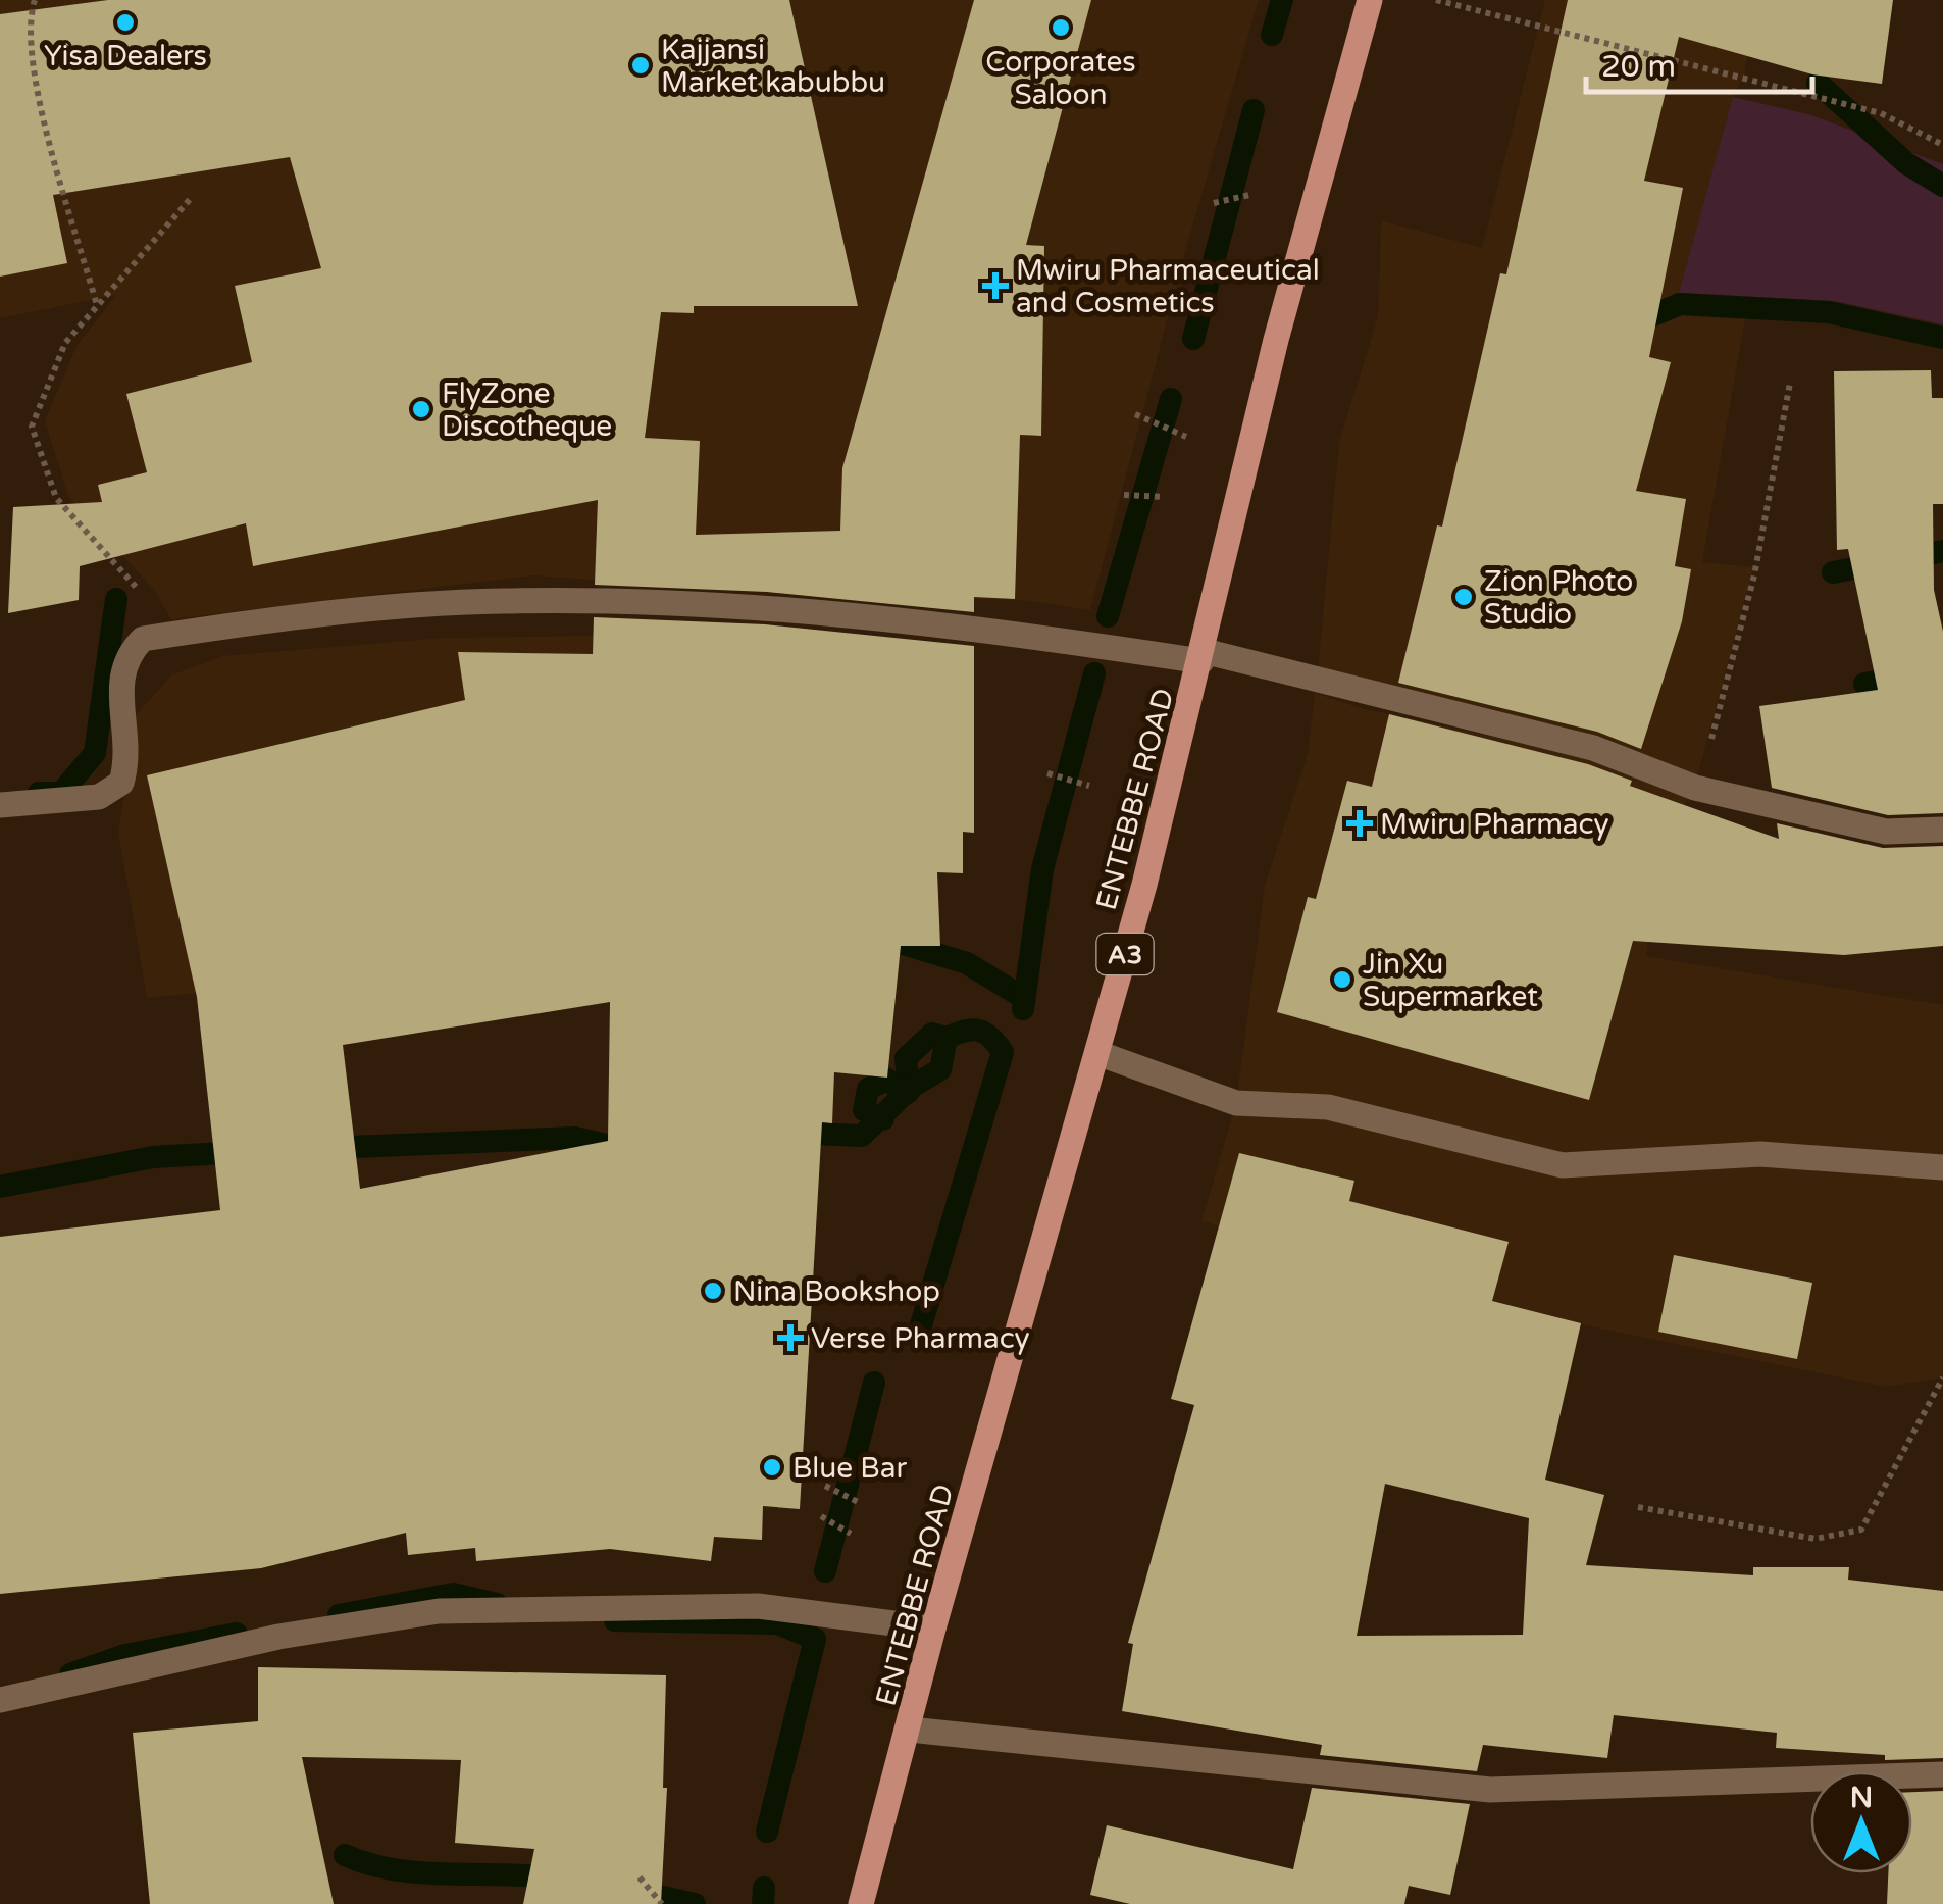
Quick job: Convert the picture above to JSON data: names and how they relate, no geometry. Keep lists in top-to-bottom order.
{
  "streets": {
    "main road": ["ENTEBBE ROAD", "A3"]
  },
  "places": {
    "other": [
      "Yisa Dealers",
      "Corporates Saloon",
      "Kajjansi Market kabubbu",
      "FlyZone Discotheque",
      "Zion Photo Studio",
      "Jin Xu Supermarket",
      "Nina Bookshop",
      "Blue Bar"
    ],
    "health": ["Mwiru Pharmaceutical and Cosmetics", "Mwiru Pharmacy", "Verse Pharmacy"]
  },
  "scale_bar": "20 m",
  "north": "top"
}
